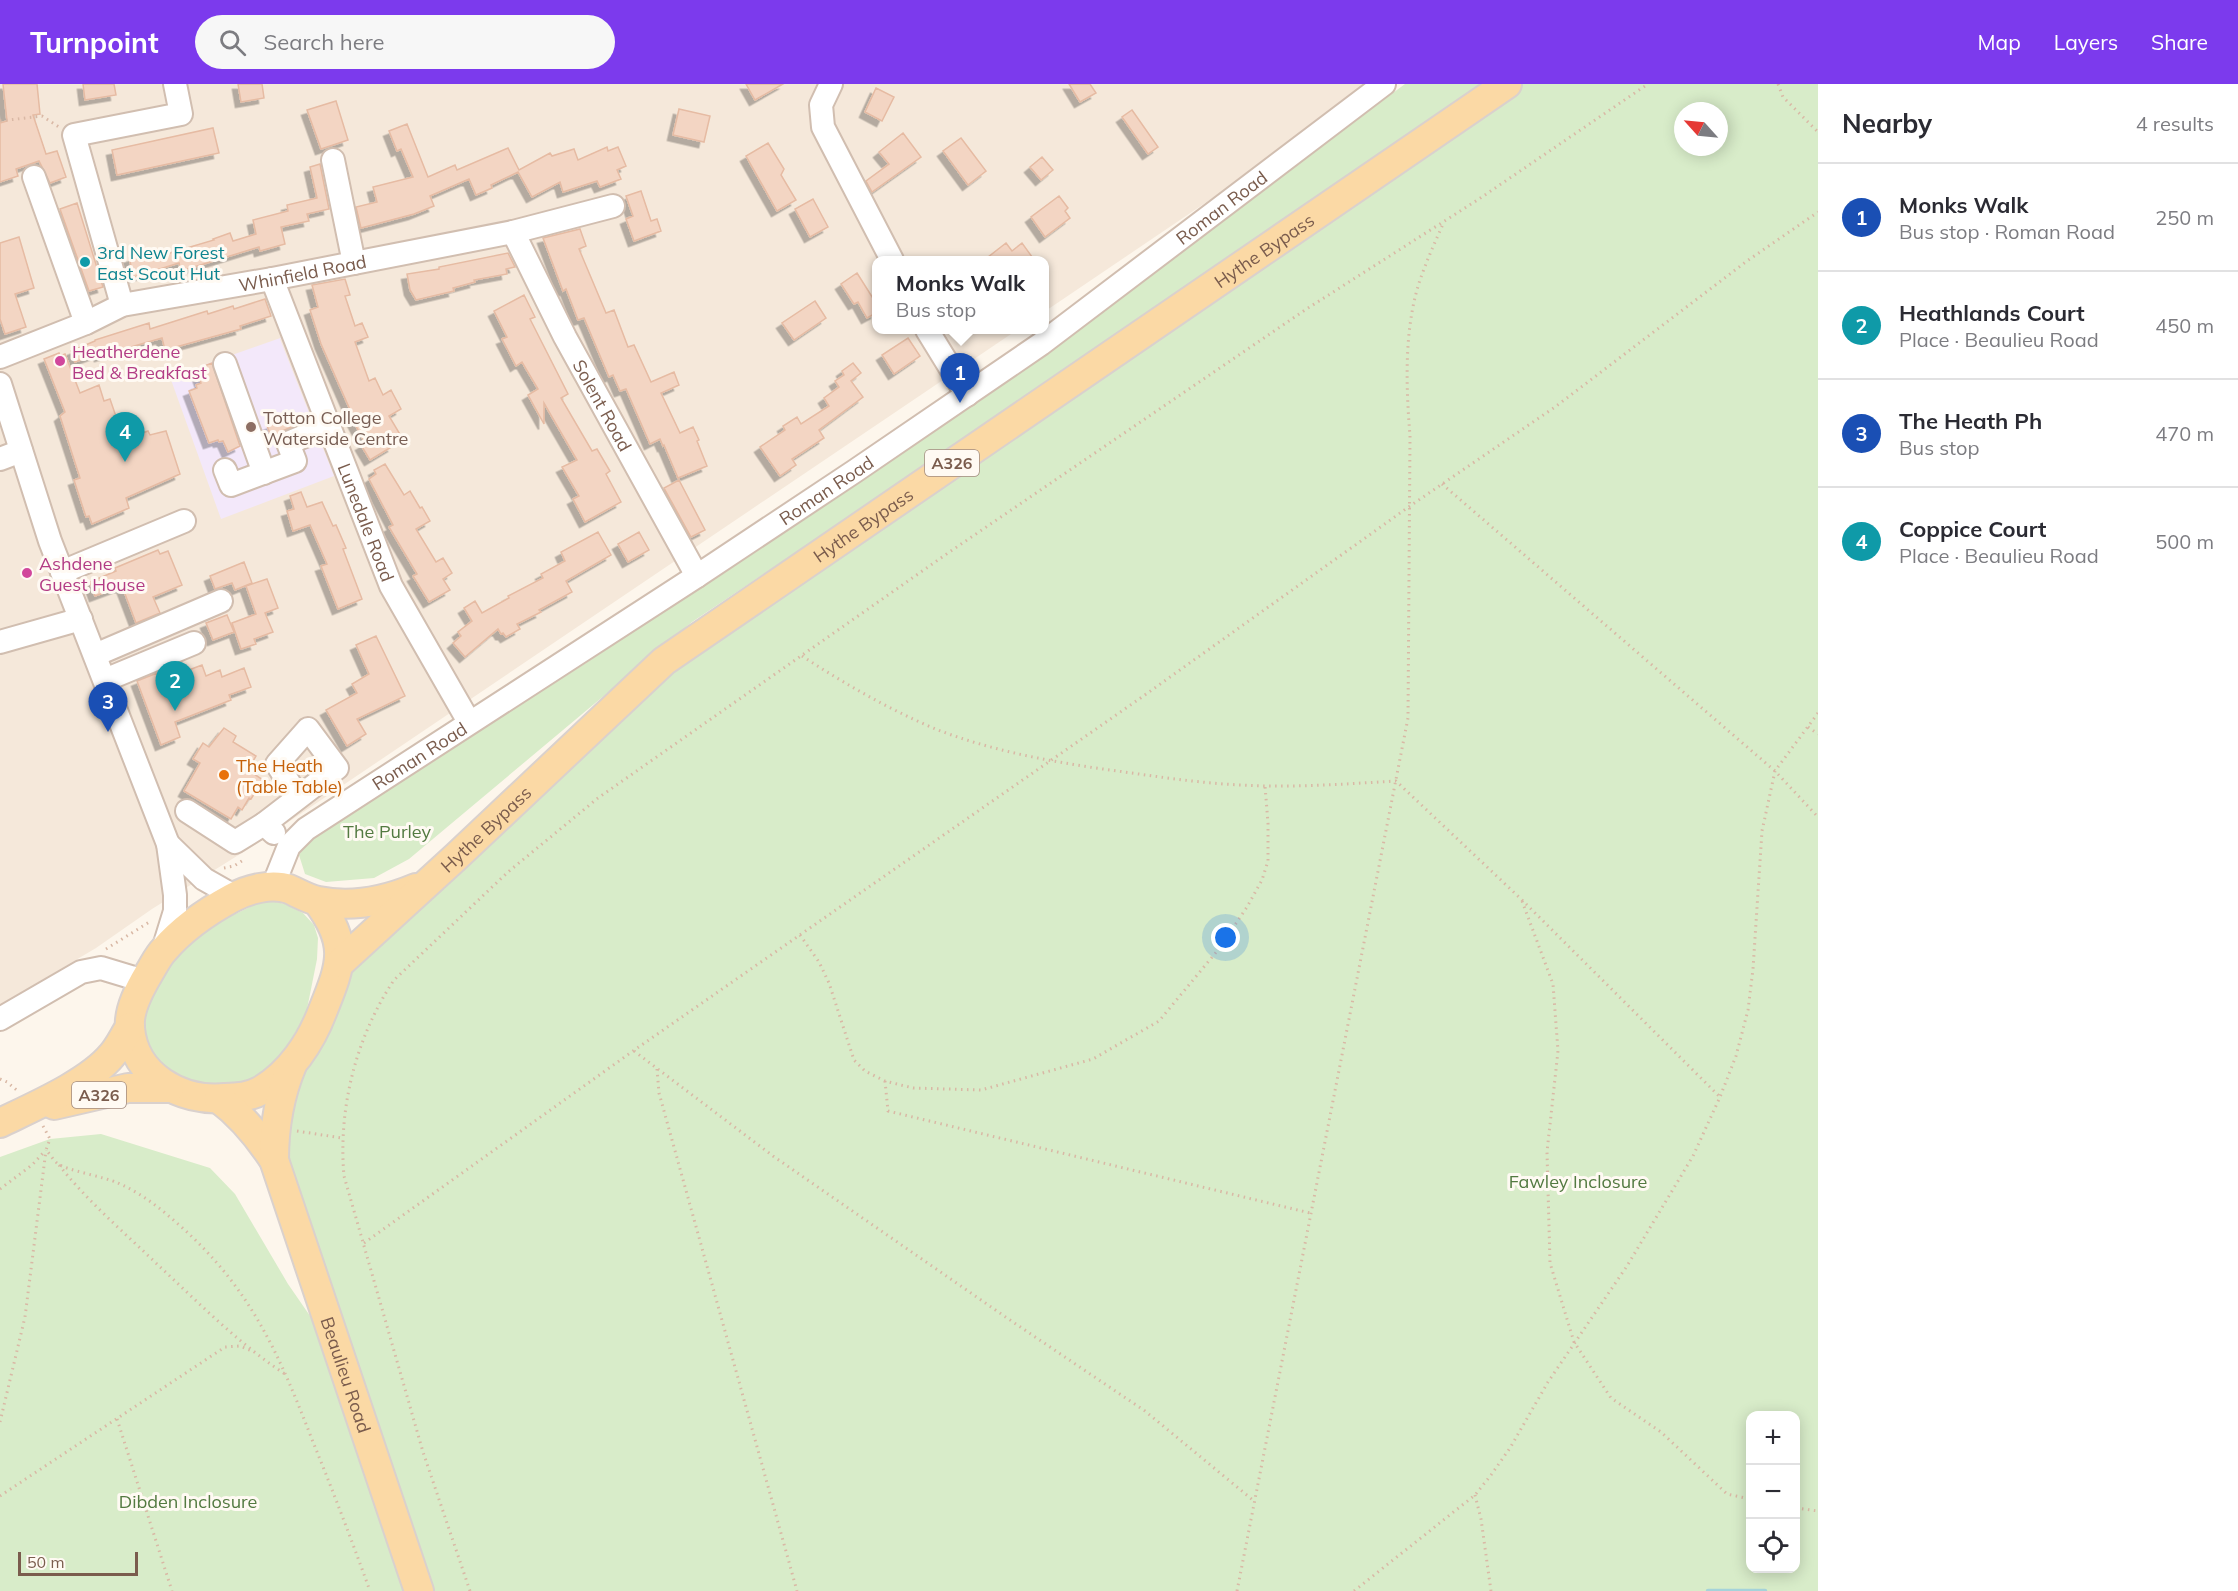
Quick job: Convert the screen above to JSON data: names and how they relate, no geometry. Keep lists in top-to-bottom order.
{
  "streets": {
    "main road": ["Hythe Bypass", "A326", "Beaulieu Road"],
    "street": [
      "Roman Road",
      "Whinfield Road",
      "Solent Road",
      "Lunedale Road"
    ]
  },
  "crossings": [
    ["Roman Road", "Hythe Bypass"],
    ["Roman Road", "Solent Road"],
    ["Roman Road", "A326"],
    ["Roman Road", "Lunedale Road"],
    ["Roman Road", "Beaulieu Road"],
    ["Hythe Bypass", "A326"],
    ["Hythe Bypass", "Beaulieu Road"],
    ["Whinfield Road", "Solent Road"],
    ["Whinfield Road", "Lunedale Road"],
    ["A326", "Beaulieu Road"]
  ],
  "parks": ["The Purley", "Fawley Inclosure", "Dibden Inclosure"],
  "places": [
    "3rd New Forest East Scout Hut",
    "Heatherdene Bed & Breakfast",
    "Totton College Waterside Centre",
    "Ashdene Guest House",
    "The Heath (Table Table)"
  ],
  "scale_bar": "50 m",
  "north": "top left",
  "page": {
    "header": "Turnpoint",
    "search": "Search here",
    "nav": ["Map", "Layers", "Share"],
    "heading": ["Nearby", "4 results"],
    "list": [
      {
        "mark": "1",
        "name": "Monks Walk",
        "note": "Bus stop · Roman Road",
        "value": "250 m"
      },
      {
        "mark": "2",
        "name": "Heathlands Court",
        "note": "Place · Beaulieu Road",
        "value": "450 m"
      },
      {
        "mark": "3",
        "name": "The Heath Ph",
        "note": "Bus stop",
        "value": "470 m"
      },
      {
        "mark": "4",
        "name": "Coppice Court",
        "note": "Place · Beaulieu Road",
        "value": "500 m"
      }
    ],
    "popup": ["Monks Walk", "Bus stop"],
    "pins": [
      "1",
      "4",
      "2",
      "3"
    ],
    "map_buttons": ["+", "−"],
    "scale": "50 m"
  }
}
